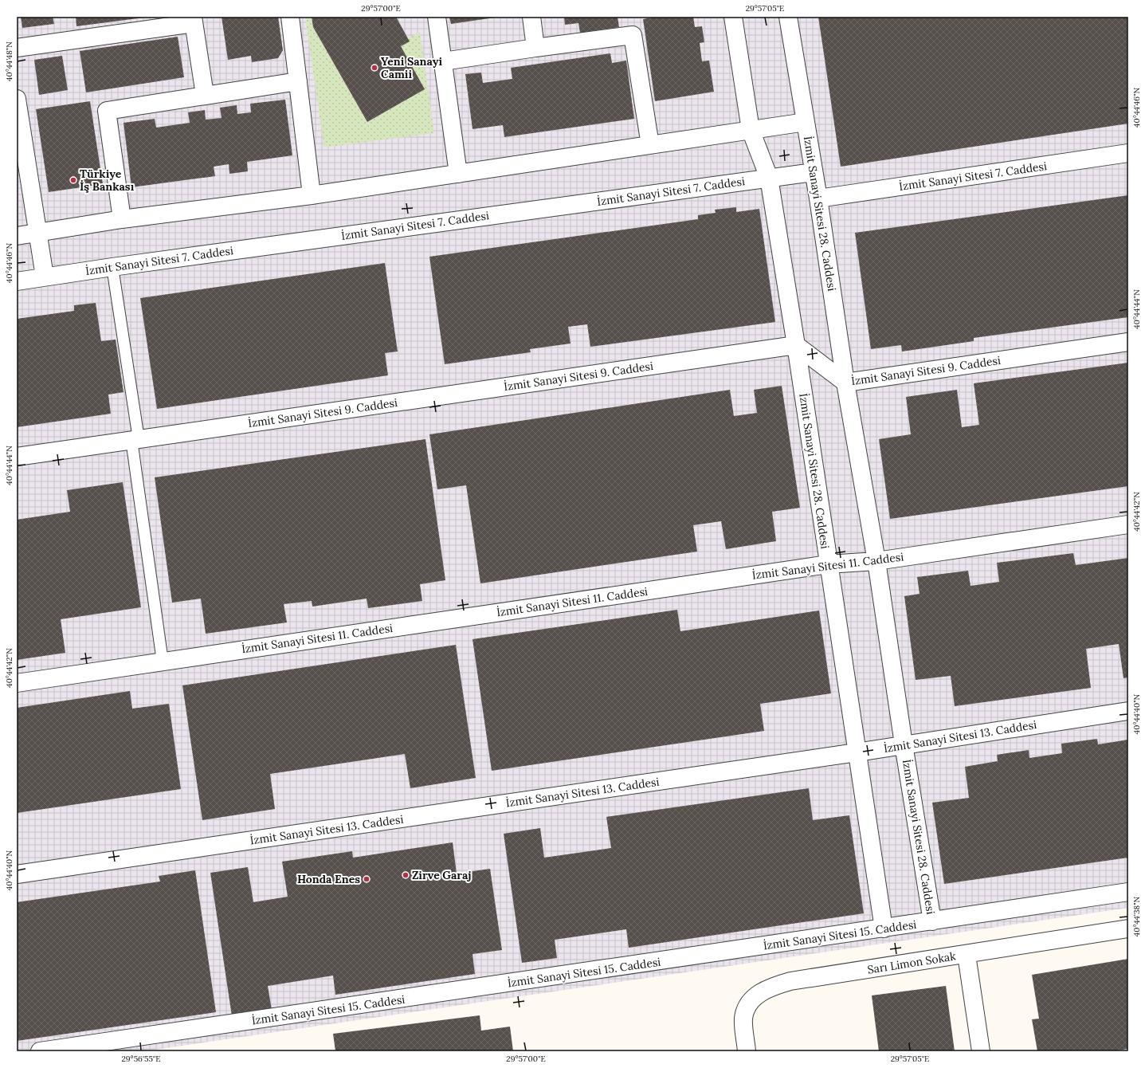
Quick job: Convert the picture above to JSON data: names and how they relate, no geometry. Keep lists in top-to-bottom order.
{
  "streets": {
    "street": [
      "İzmit Sanayi Sitesi 7. Caddesi",
      "İzmit Sanayi Sitesi 28. Caddesi",
      "İzmit Sanayi Sitesi 9. Caddesi",
      "İzmit Sanayi Sitesi 11. Caddesi",
      "İzmit Sanayi Sitesi 13. Caddesi",
      "İzmit Sanayi Sitesi 15. Caddesi",
      "Sarı Limon Sokak"
    ]
  },
  "crossings": [
    ["İzmit Sanayi Sitesi 7. Caddesi", "İzmit Sanayi Sitesi 28. Caddesi"],
    ["İzmit Sanayi Sitesi 28. Caddesi", "İzmit Sanayi Sitesi 9. Caddesi"],
    ["İzmit Sanayi Sitesi 28. Caddesi", "İzmit Sanayi Sitesi 11. Caddesi"],
    ["İzmit Sanayi Sitesi 28. Caddesi", "İzmit Sanayi Sitesi 13. Caddesi"],
    ["İzmit Sanayi Sitesi 28. Caddesi", "İzmit Sanayi Sitesi 15. Caddesi"]
  ],
  "places": [
    "Yeni Sanayi Camii",
    "Türkiye İş Bankası",
    "Zirve Garaj",
    "Honda Enes"
  ],
  "coordinates": [
    "29°57'00\"E",
    "29°57'05\"E",
    "40°44'48\"N",
    "40°44'46\"N",
    "40°44'44\"N",
    "40°44'42\"N",
    "40°44'40\"N",
    "40°44'38\"N",
    "29°56'55\"E"
  ]
}
